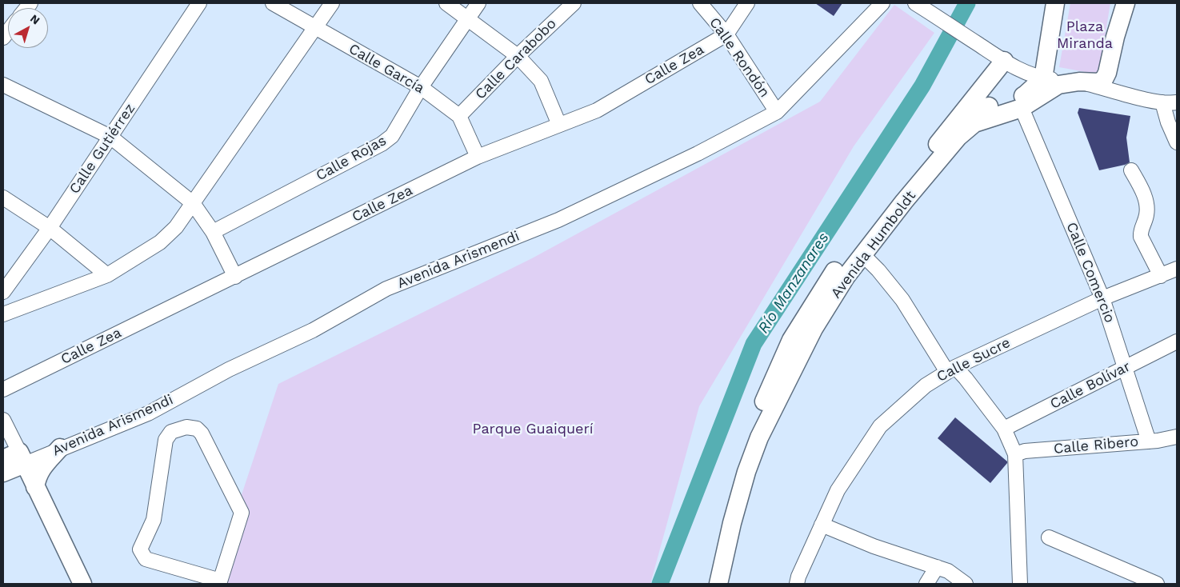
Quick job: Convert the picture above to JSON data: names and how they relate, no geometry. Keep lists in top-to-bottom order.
{
  "streets": {
    "main road": ["Avenida Humboldt"],
    "street": [
      "Calle Rondón",
      "Calle Carabobo",
      "Calle Zea",
      "Calle García",
      "Calle Gutiérrez",
      "Calle Rojas",
      "Avenida Arismendi",
      "Calle Comercio",
      "Calle Sucre",
      "Calle Bolívar",
      "Calle Ribero"
    ]
  },
  "crossings": [
    ["Calle Rondón", "Calle Zea"],
    ["Calle Rondón", "Avenida Arismendi"],
    ["Calle Carabobo", "Calle García"],
    ["Calle Zea", "Calle García"],
    ["Calle García", "Calle Rojas"],
    ["Avenida Humboldt", "Calle Comercio"],
    ["Calle Comercio", "Calle Sucre"],
    ["Calle Comercio", "Calle Bolívar"],
    ["Calle Comercio", "Calle Ribero"]
  ],
  "water": ["Río Manzanares"],
  "parks": ["Plaza Miranda", "Parque Guaiquerí"],
  "north": "top right"
}
